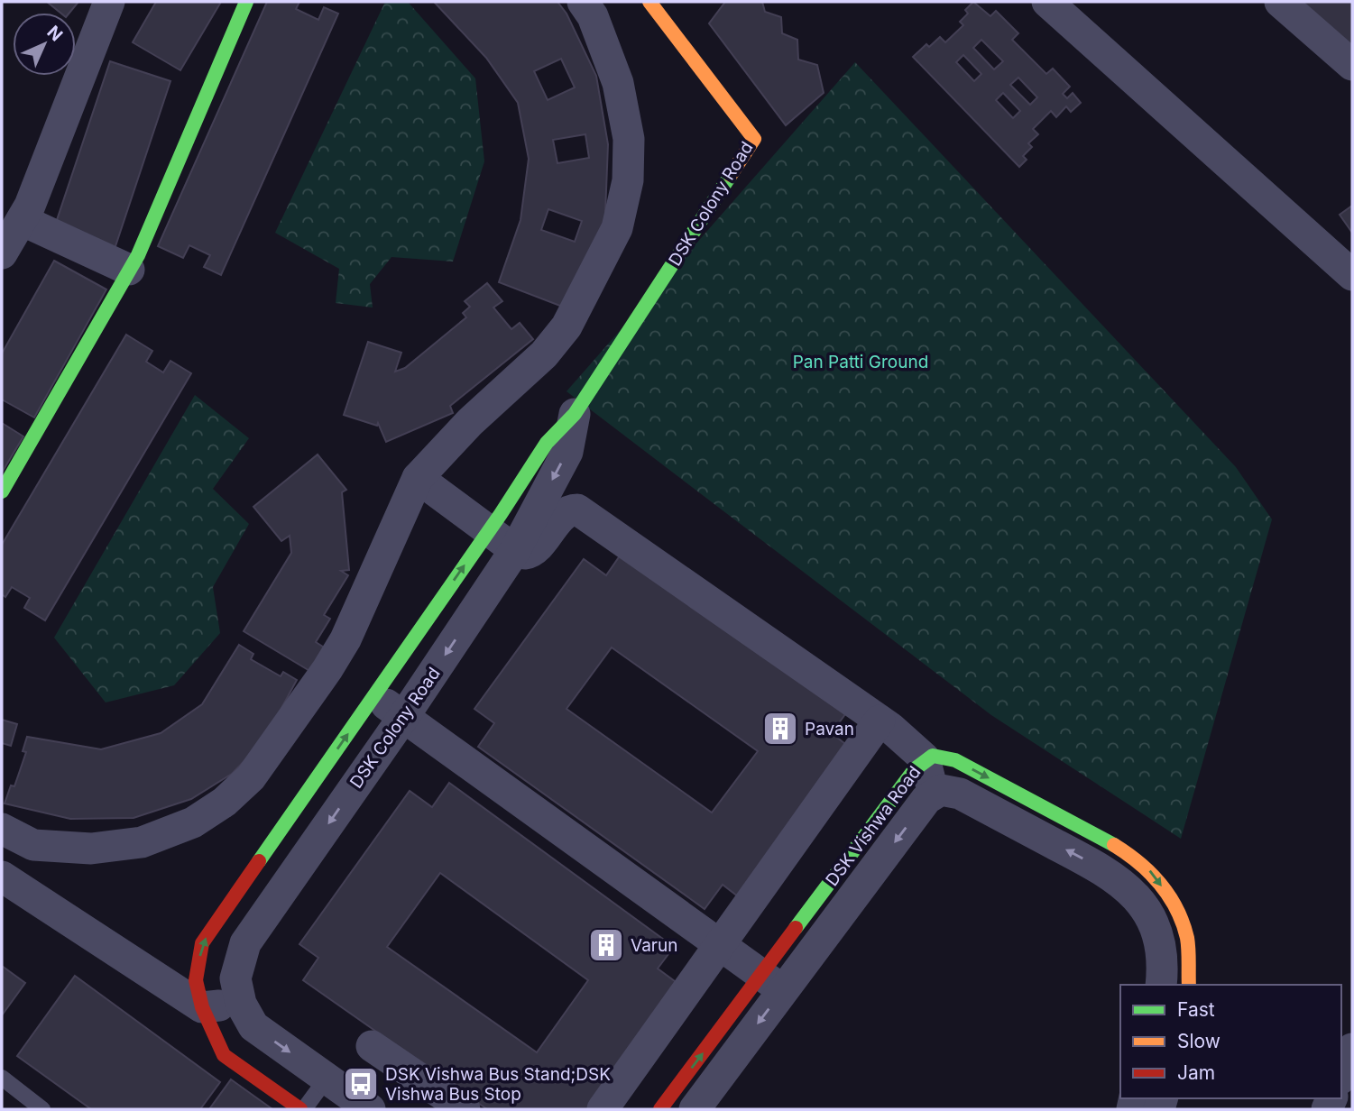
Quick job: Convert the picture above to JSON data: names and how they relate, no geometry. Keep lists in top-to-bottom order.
{
  "streets": {
    "street": ["DSK Colony Road", "DSK Vishwa Road"]
  },
  "parks": ["Pan Patti Ground"],
  "places": {
    "building": ["Pavan", "Varun"],
    "bus stop": ["DSK Vishwa Bus Stand;DSK Vishwa Bus Stop"]
  },
  "legend": ["Fast", "Slow", "Jam"],
  "north": "top right"
}
